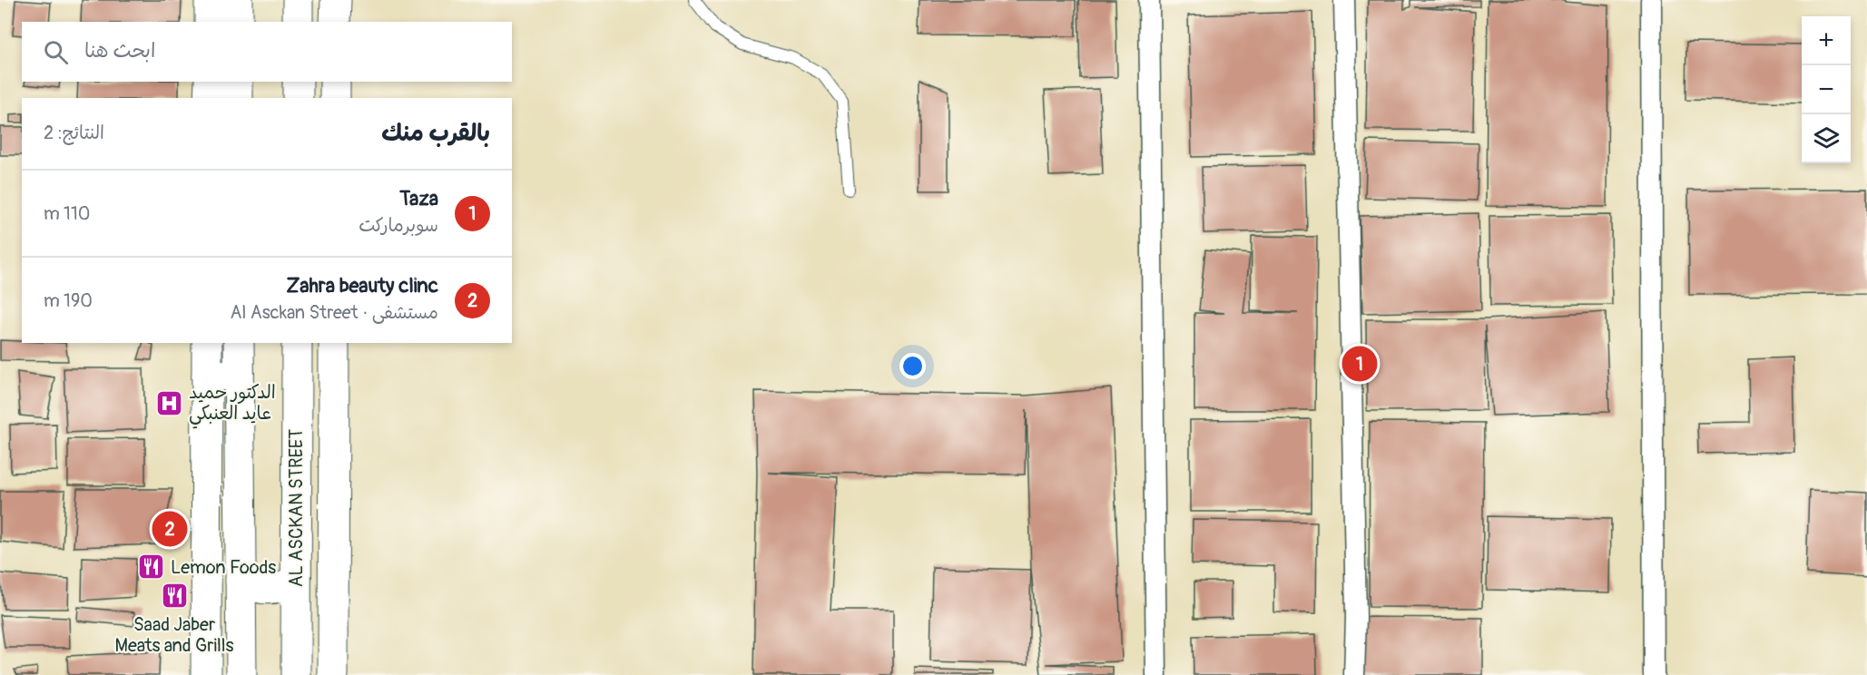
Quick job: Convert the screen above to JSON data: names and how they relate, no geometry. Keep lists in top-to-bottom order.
{
  "streets": {
    "main road": ["AL ASCKAN STREET"]
  },
  "places": {
    "hospital": ["الدكتور حميد عايد العنبكي"],
    "restaurant": ["Lemon Foods", "Saad Jaber Meats and Grills"]
  },
  "page": {
    "map_buttons": ["+", "−"],
    "search": "ابحث هنا",
    "heading": ["بالقرب منك", "النتائج: 2"],
    "list": [
      {
        "mark": "1",
        "name": "Taza",
        "note": "سوبرماركت",
        "value": "110 m"
      },
      {
        "mark": "2",
        "name": "Zahra beauty clinc",
        "note": "مستشفى · Al Asckan Street",
        "value": "190 m"
      }
    ],
    "pins": ["1", "2"]
  }
}
